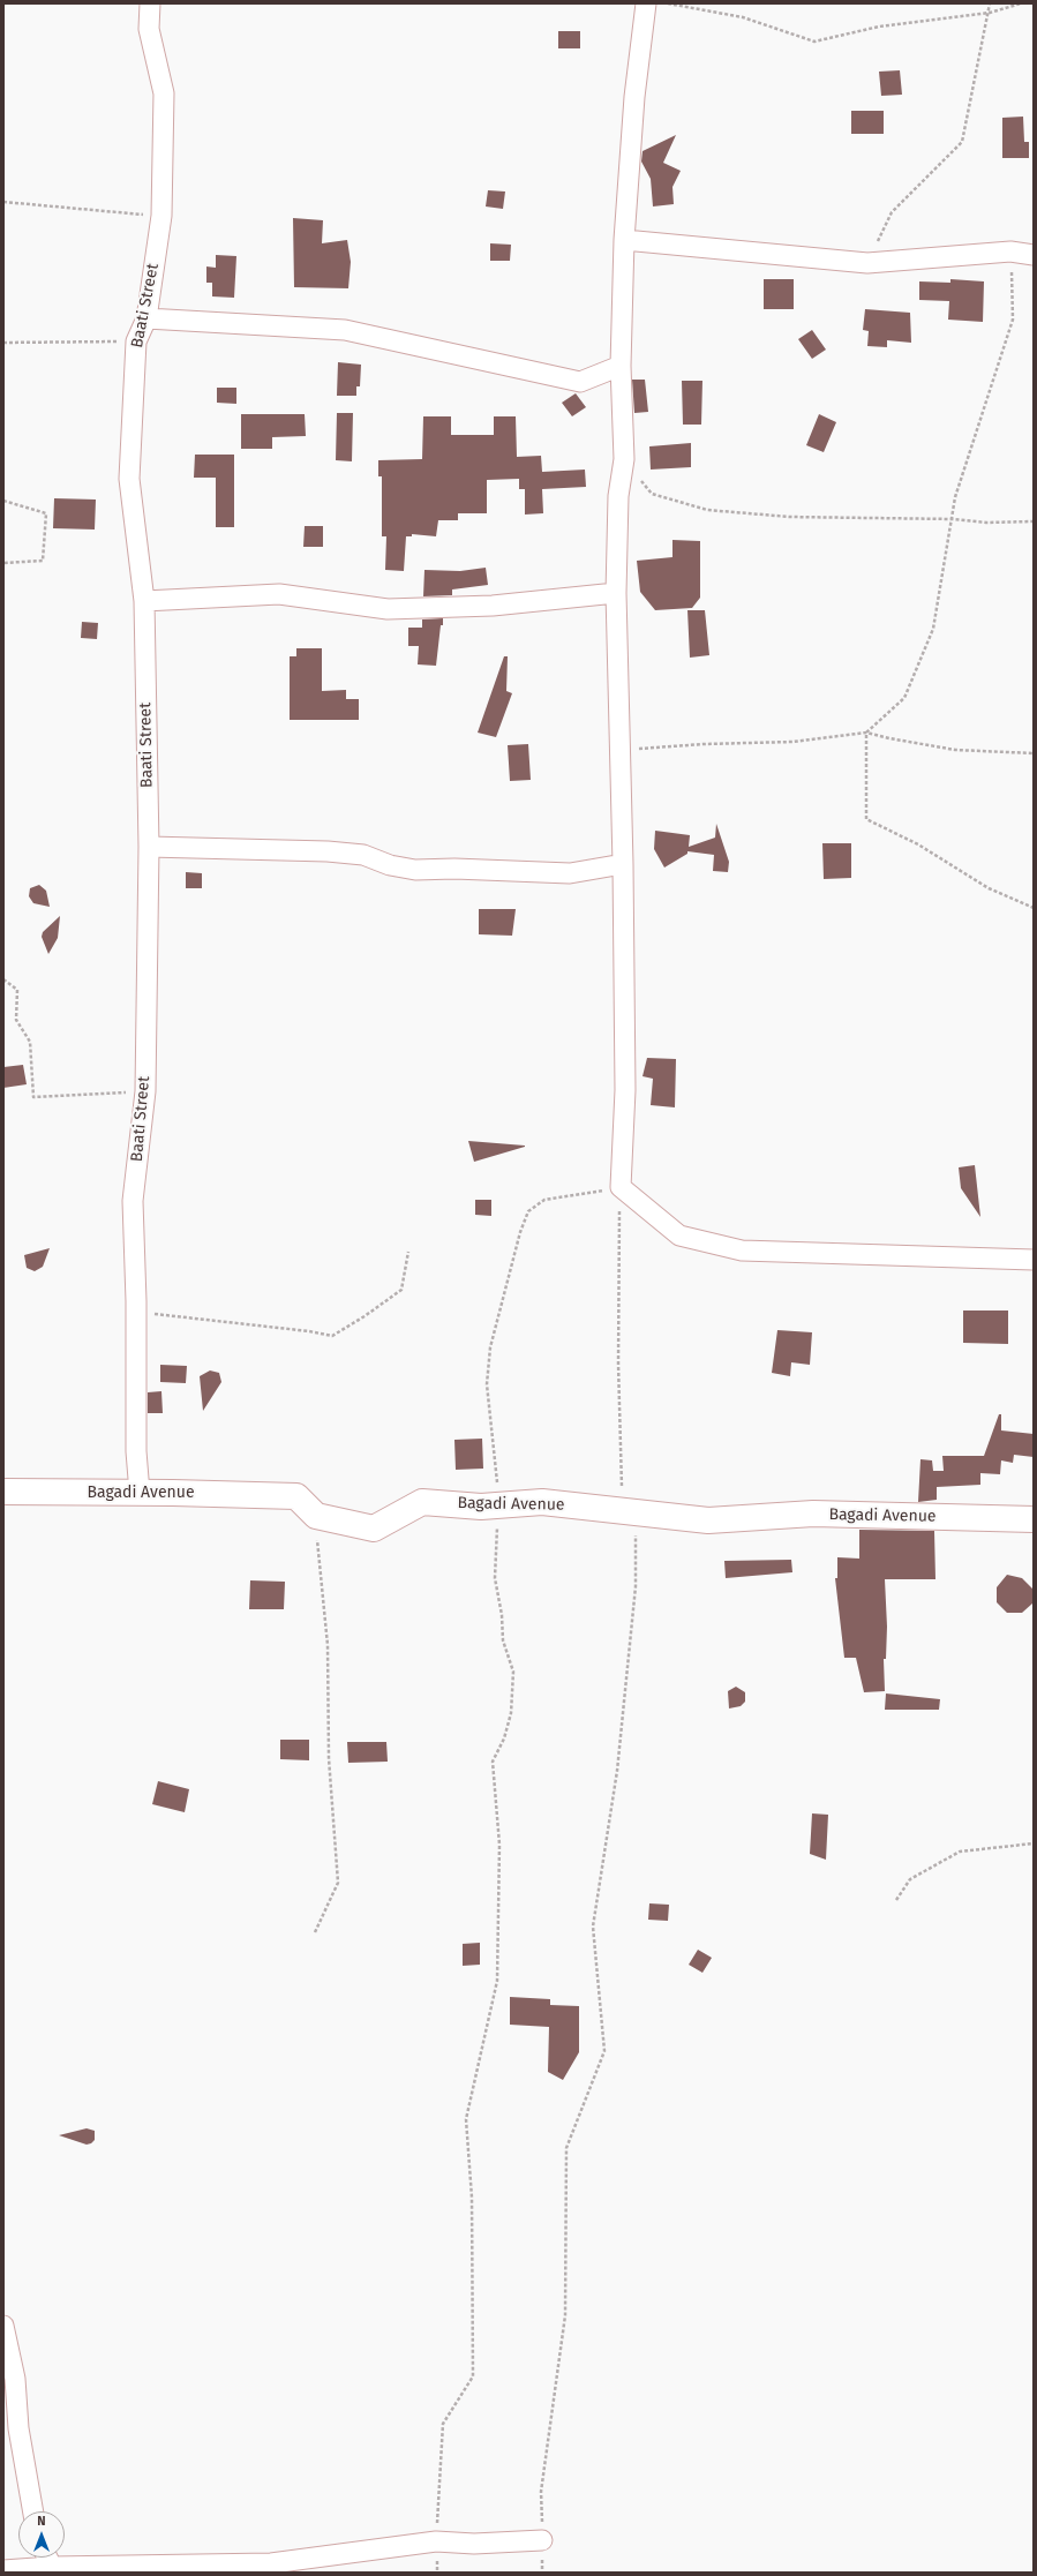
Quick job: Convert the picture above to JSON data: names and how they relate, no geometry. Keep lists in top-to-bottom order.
{
  "streets": {
    "street": ["Baati Street", "Bagadi Avenue"]
  },
  "crossings": [
    ["Baati Street", "Bagadi Avenue"]
  ],
  "north": "top"
}
